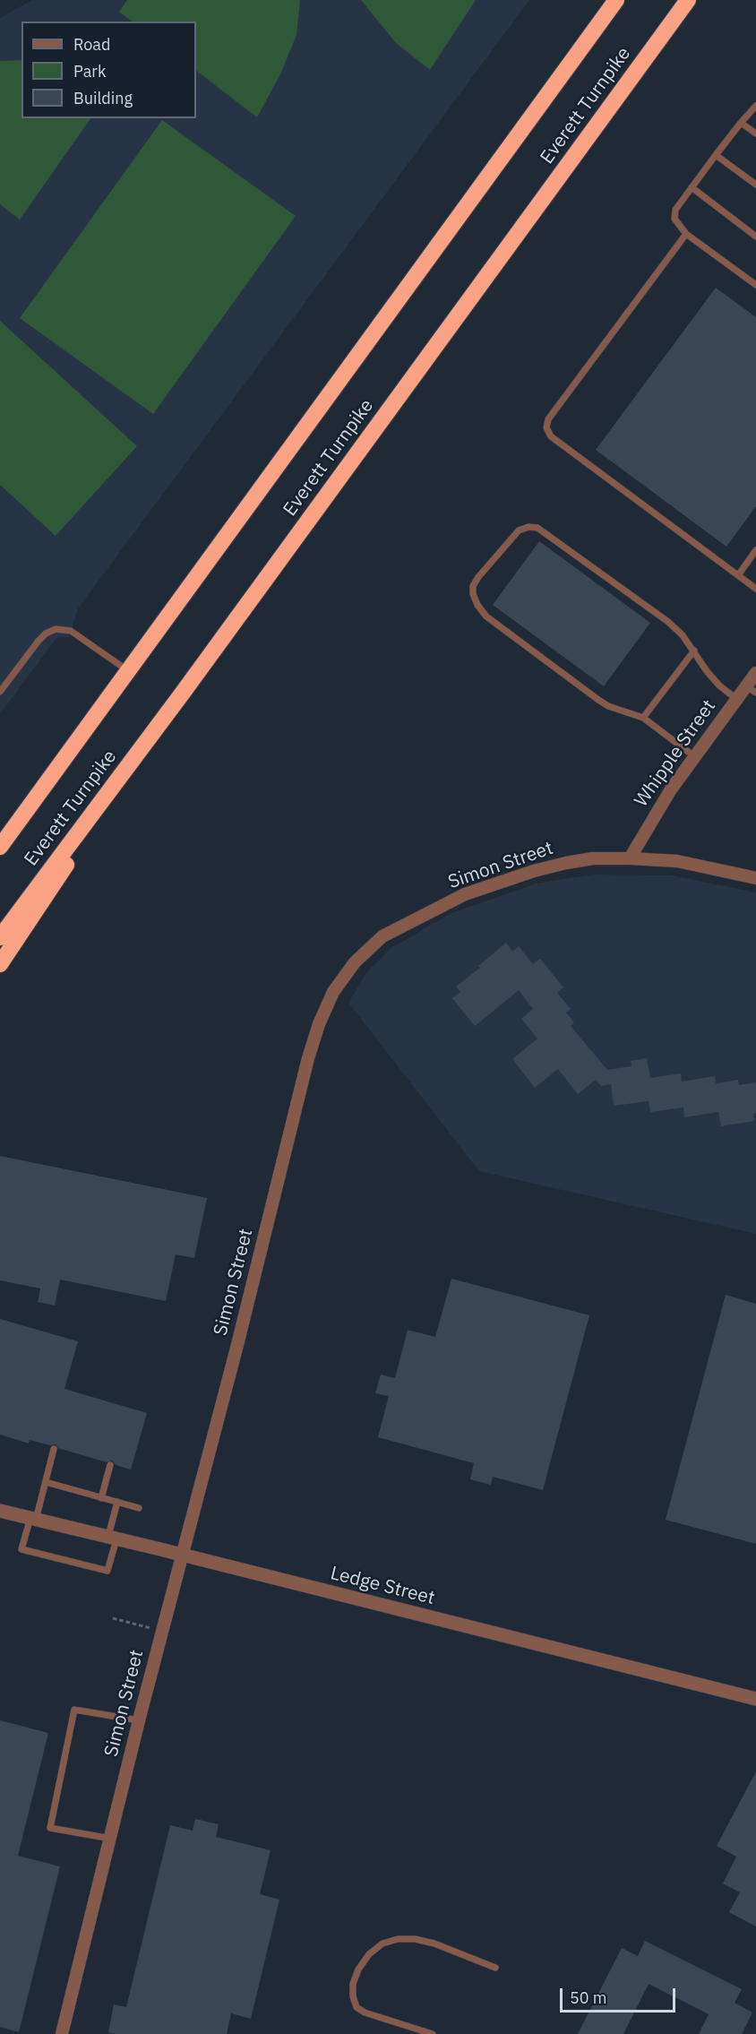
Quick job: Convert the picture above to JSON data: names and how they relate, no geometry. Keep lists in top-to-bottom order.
{
  "streets": {
    "highway": ["Everett Turnpike"],
    "street": ["Whipple Street", "Simon Street", "Ledge Street"]
  },
  "crossings": [
    ["Whipple Street", "Simon Street"],
    ["Simon Street", "Ledge Street"]
  ],
  "legend": ["Road", "Park", "Building"],
  "scale_bar": "50 m"
}
